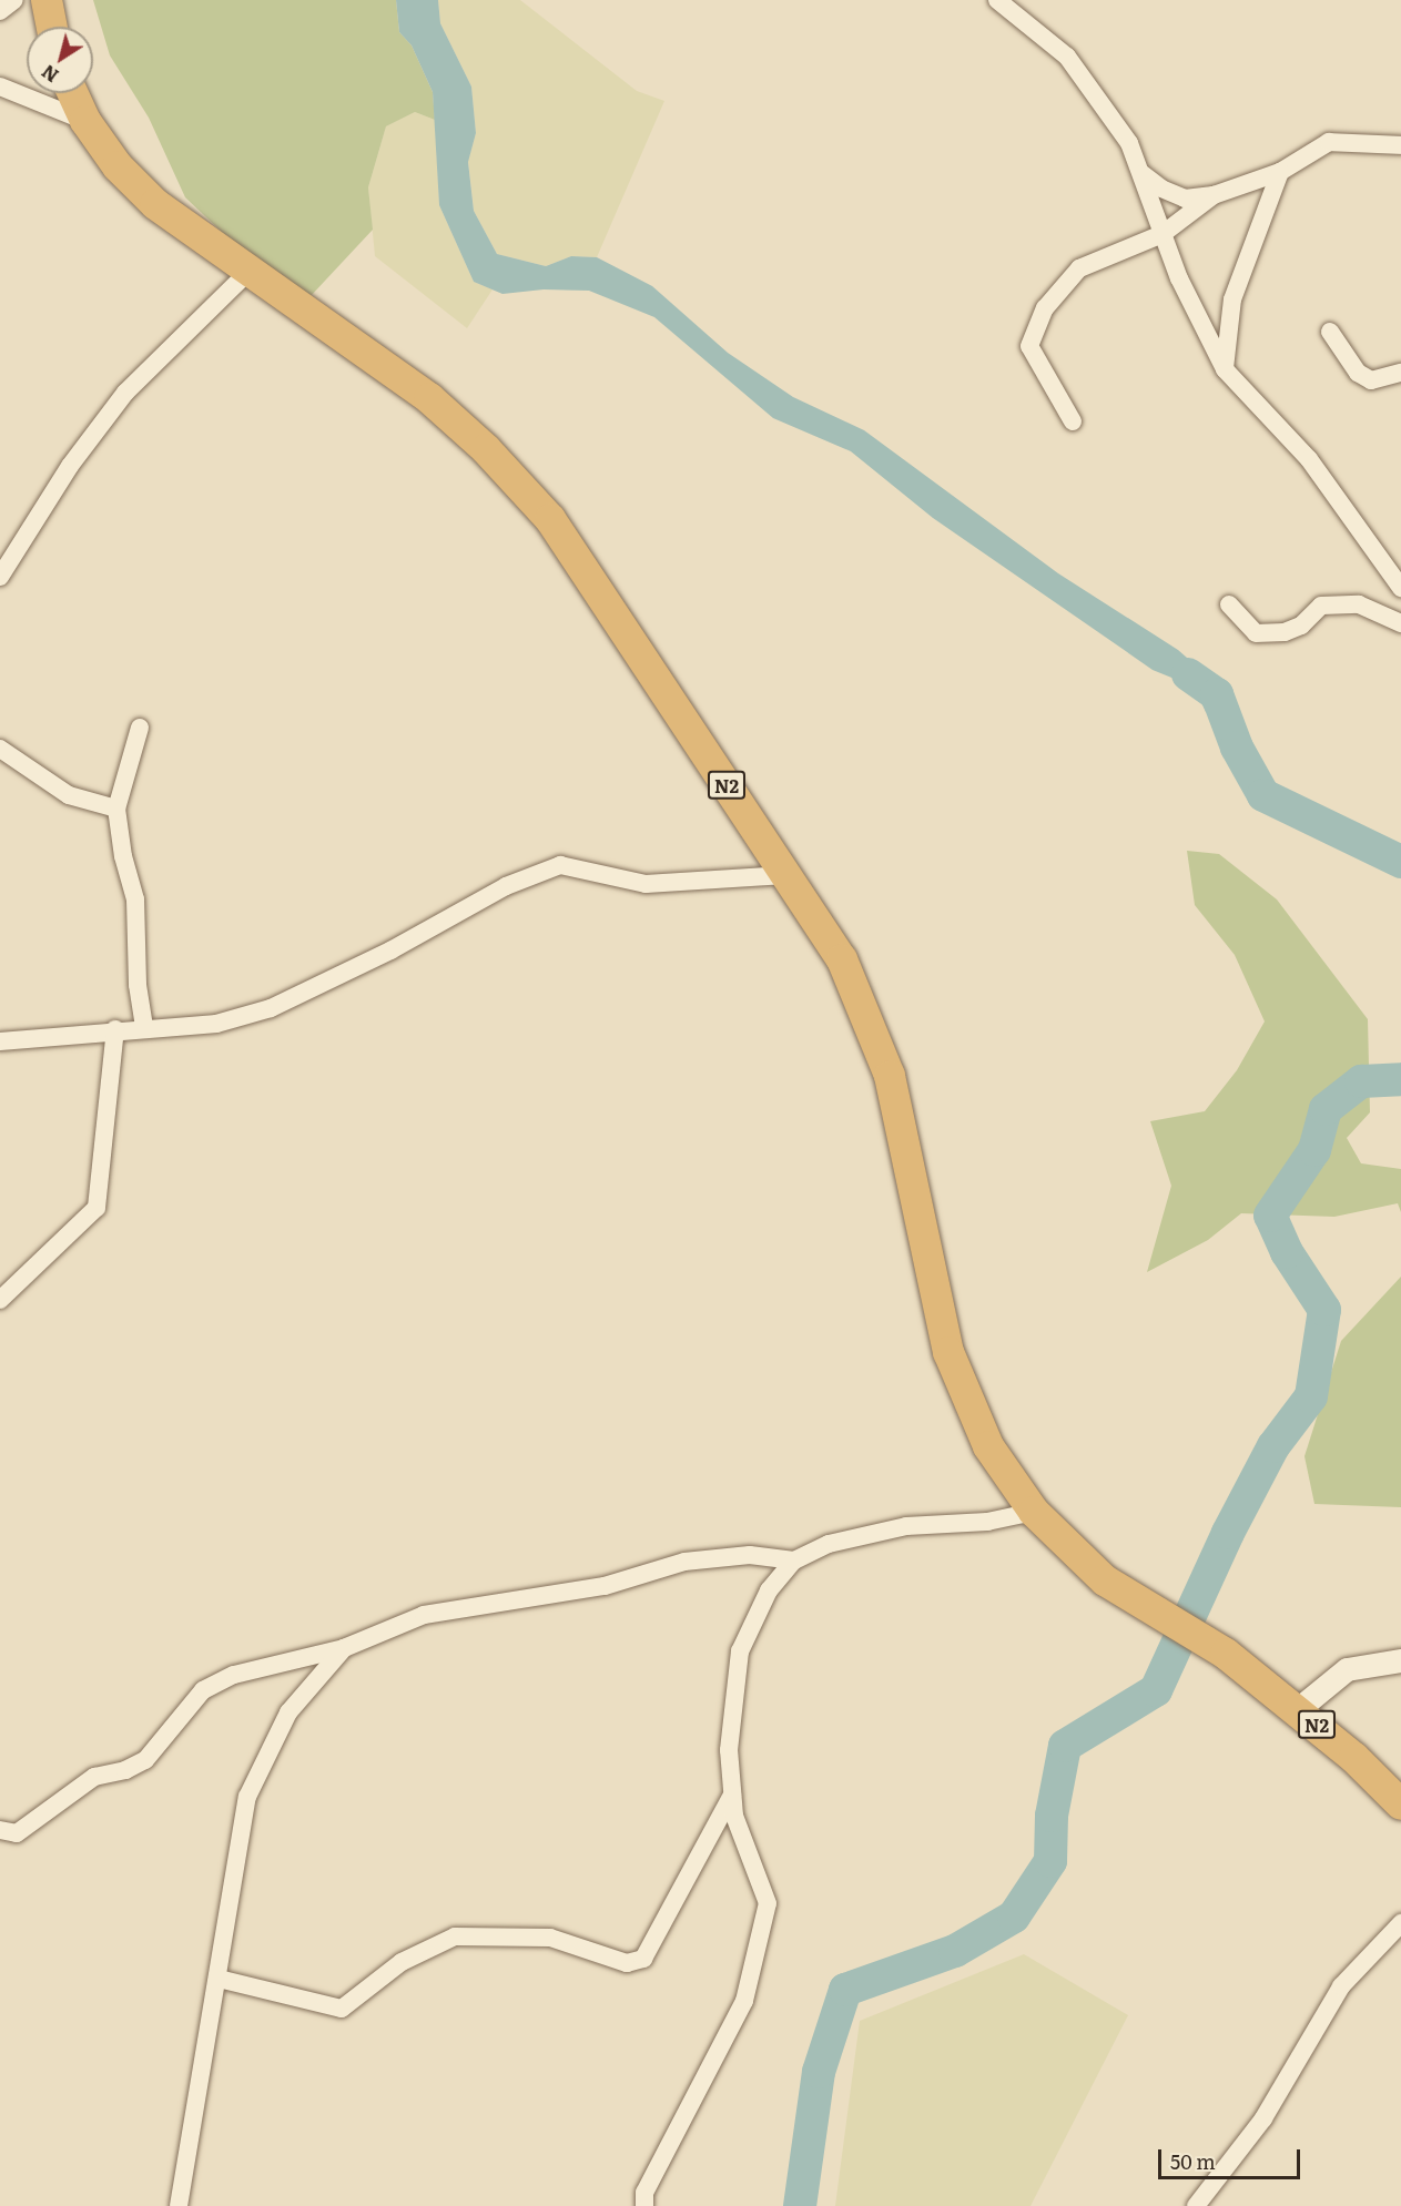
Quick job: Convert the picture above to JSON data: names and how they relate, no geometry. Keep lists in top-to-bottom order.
{
  "streets": {
    "highway": ["N2"]
  },
  "scale_bar": "50 m",
  "north": "bottom left"
}
